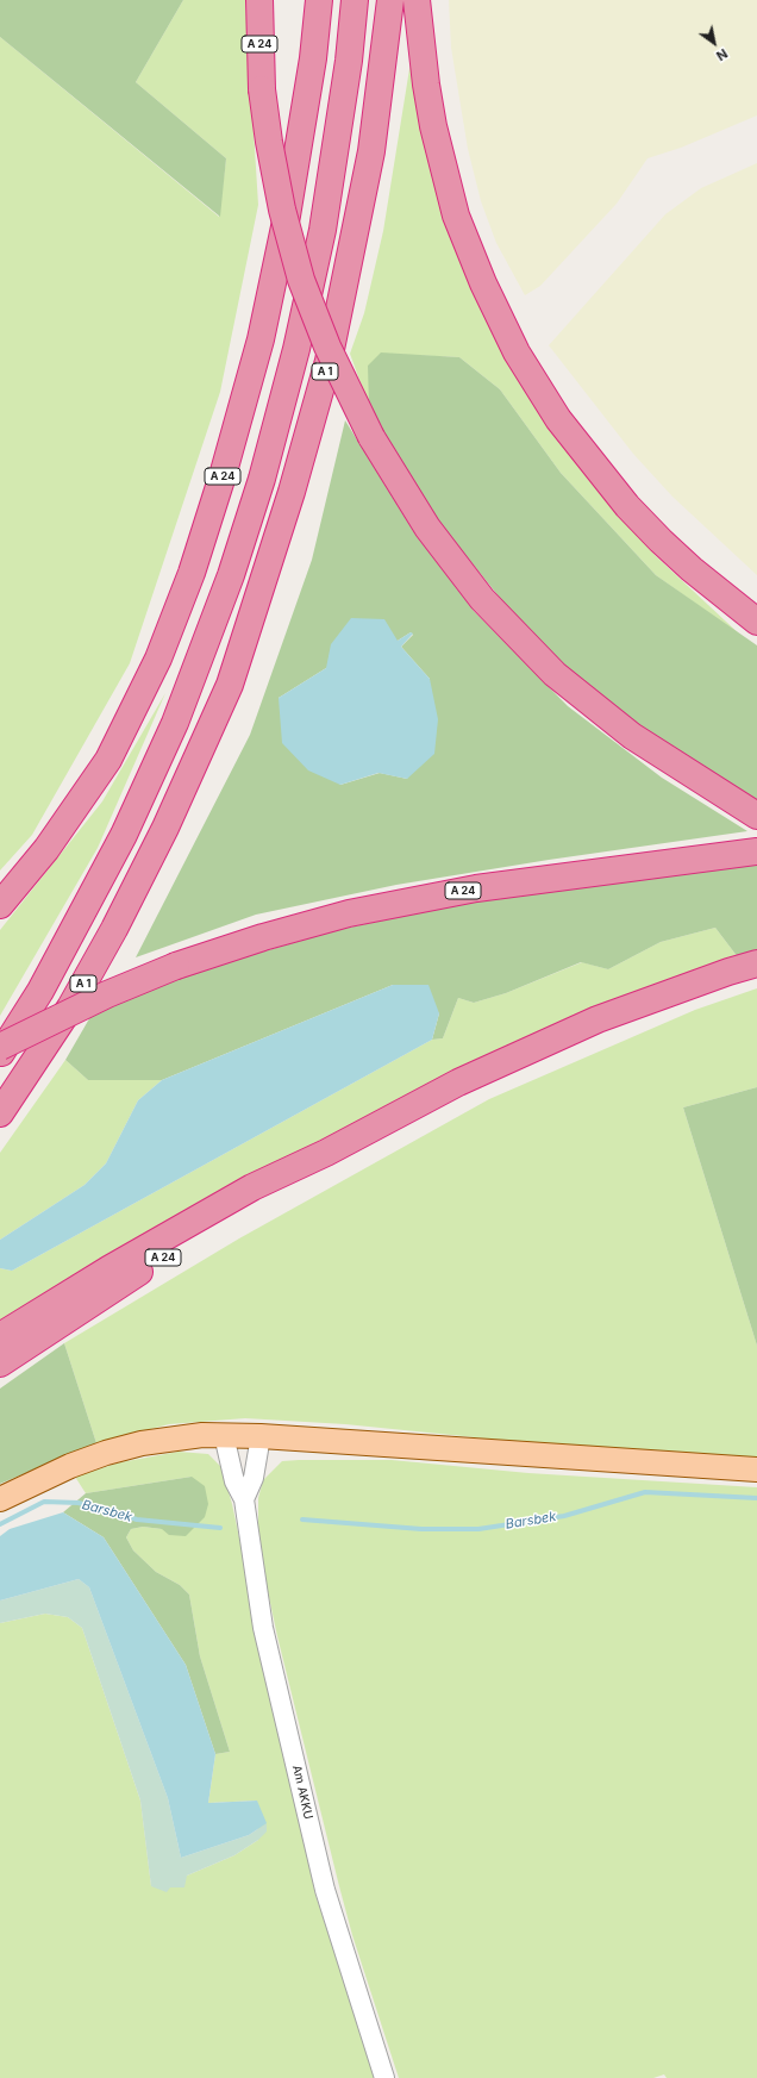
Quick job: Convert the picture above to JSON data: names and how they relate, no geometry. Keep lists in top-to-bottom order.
{
  "streets": {
    "highway": ["A 24", "A 1"],
    "street": ["Am AKKU"]
  },
  "water": ["Barsbek"],
  "north": "bottom right"
}
